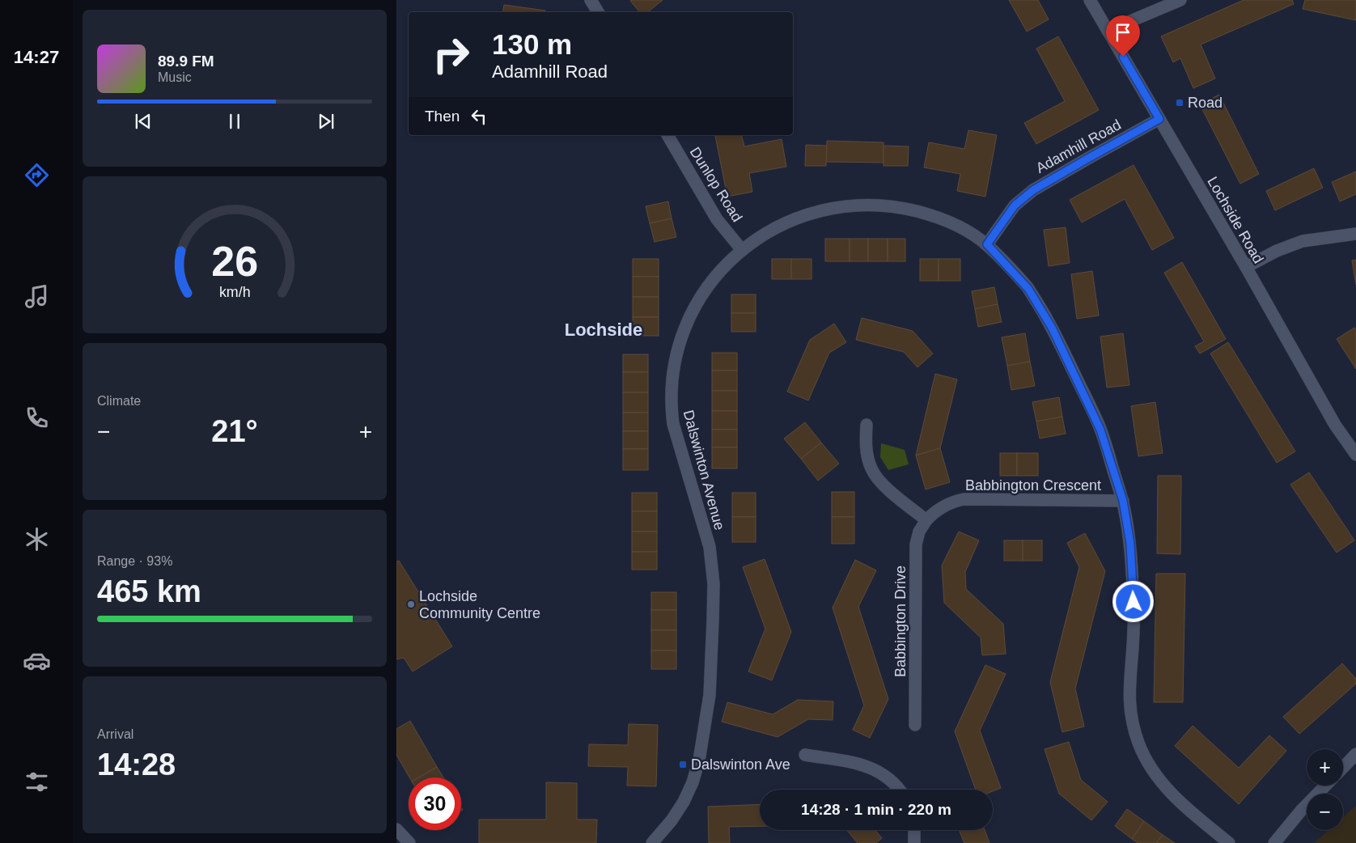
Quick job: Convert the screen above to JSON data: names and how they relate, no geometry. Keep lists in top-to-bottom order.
{
  "streets": {
    "street": [
      "Adamhill Road",
      "Dunlop Road",
      "Lochside Road",
      "Dalswinton Avenue",
      "Babbington Crescent",
      "Babbington Drive"
    ]
  },
  "crossings": [
    ["Adamhill Road", "Lochside Road"],
    ["Adamhill Road", "Dalswinton Avenue"],
    ["Dunlop Road", "Dalswinton Avenue"],
    ["Dalswinton Avenue", "Babbington Crescent"],
    ["Babbington Crescent", "Babbington Drive"]
  ],
  "districts": ["Lochside"],
  "places": {
    "transit": ["Road", "Dalswinton Ave"],
    "other": ["Lochside Community Centre"]
  },
  "page": {
    "tabs": "14:27",
    "turn": ["130 m", "Adamhill Road"],
    "song": ["89.9 FM", "Music"],
    "then": "Then",
    "tile": [
      "Climate",
      ["Range · 93%", "465 km"],
      ["Arrival", "14:28"]
    ],
    "heat": ["−", "21°", "+"],
    "map_buttons": ["+", "−"],
    "limit": "30",
    "trip": "14:28 · 1 min · 220 m",
    "gauge": ["26", "km/h"]
  }
}
